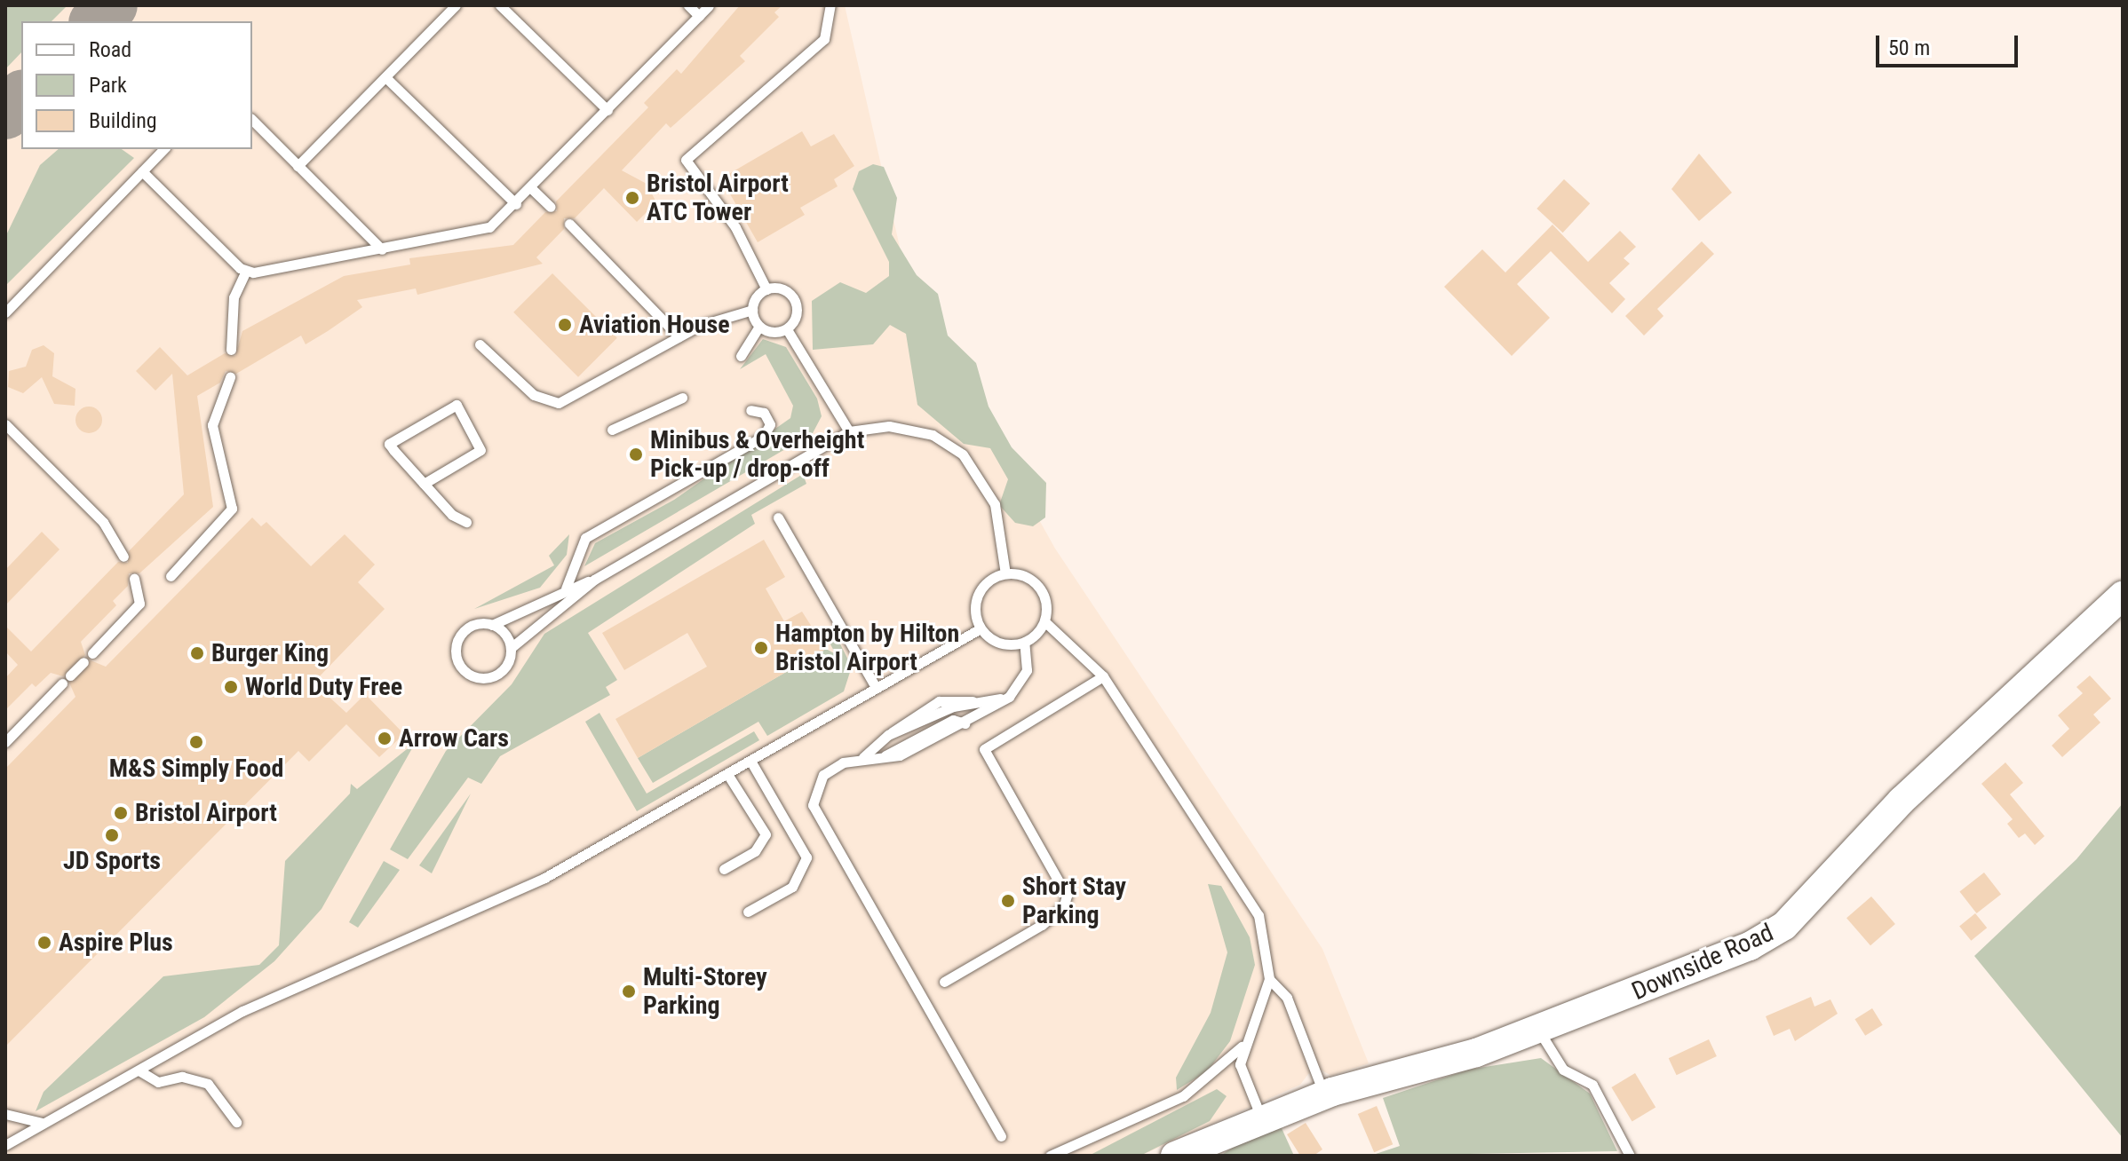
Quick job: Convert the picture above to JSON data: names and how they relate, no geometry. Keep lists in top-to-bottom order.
{
  "streets": {
    "street": ["Downside Road"]
  },
  "places": [
    "Bristol Airport ATC Tower",
    "Aviation House",
    "Minibus & Overheight Pick-up / drop-off",
    "Hampton by Hilton Bristol Airport",
    "Burger King",
    "World Duty Free",
    "Arrow Cars",
    "M&S Simply Food",
    "Bristol Airport",
    "JD Sports",
    "Short Stay Parking",
    "Aspire Plus",
    "Multi-Storey Parking"
  ],
  "legend": ["Road", "Park", "Building"],
  "scale_bar": "50 m"
}
